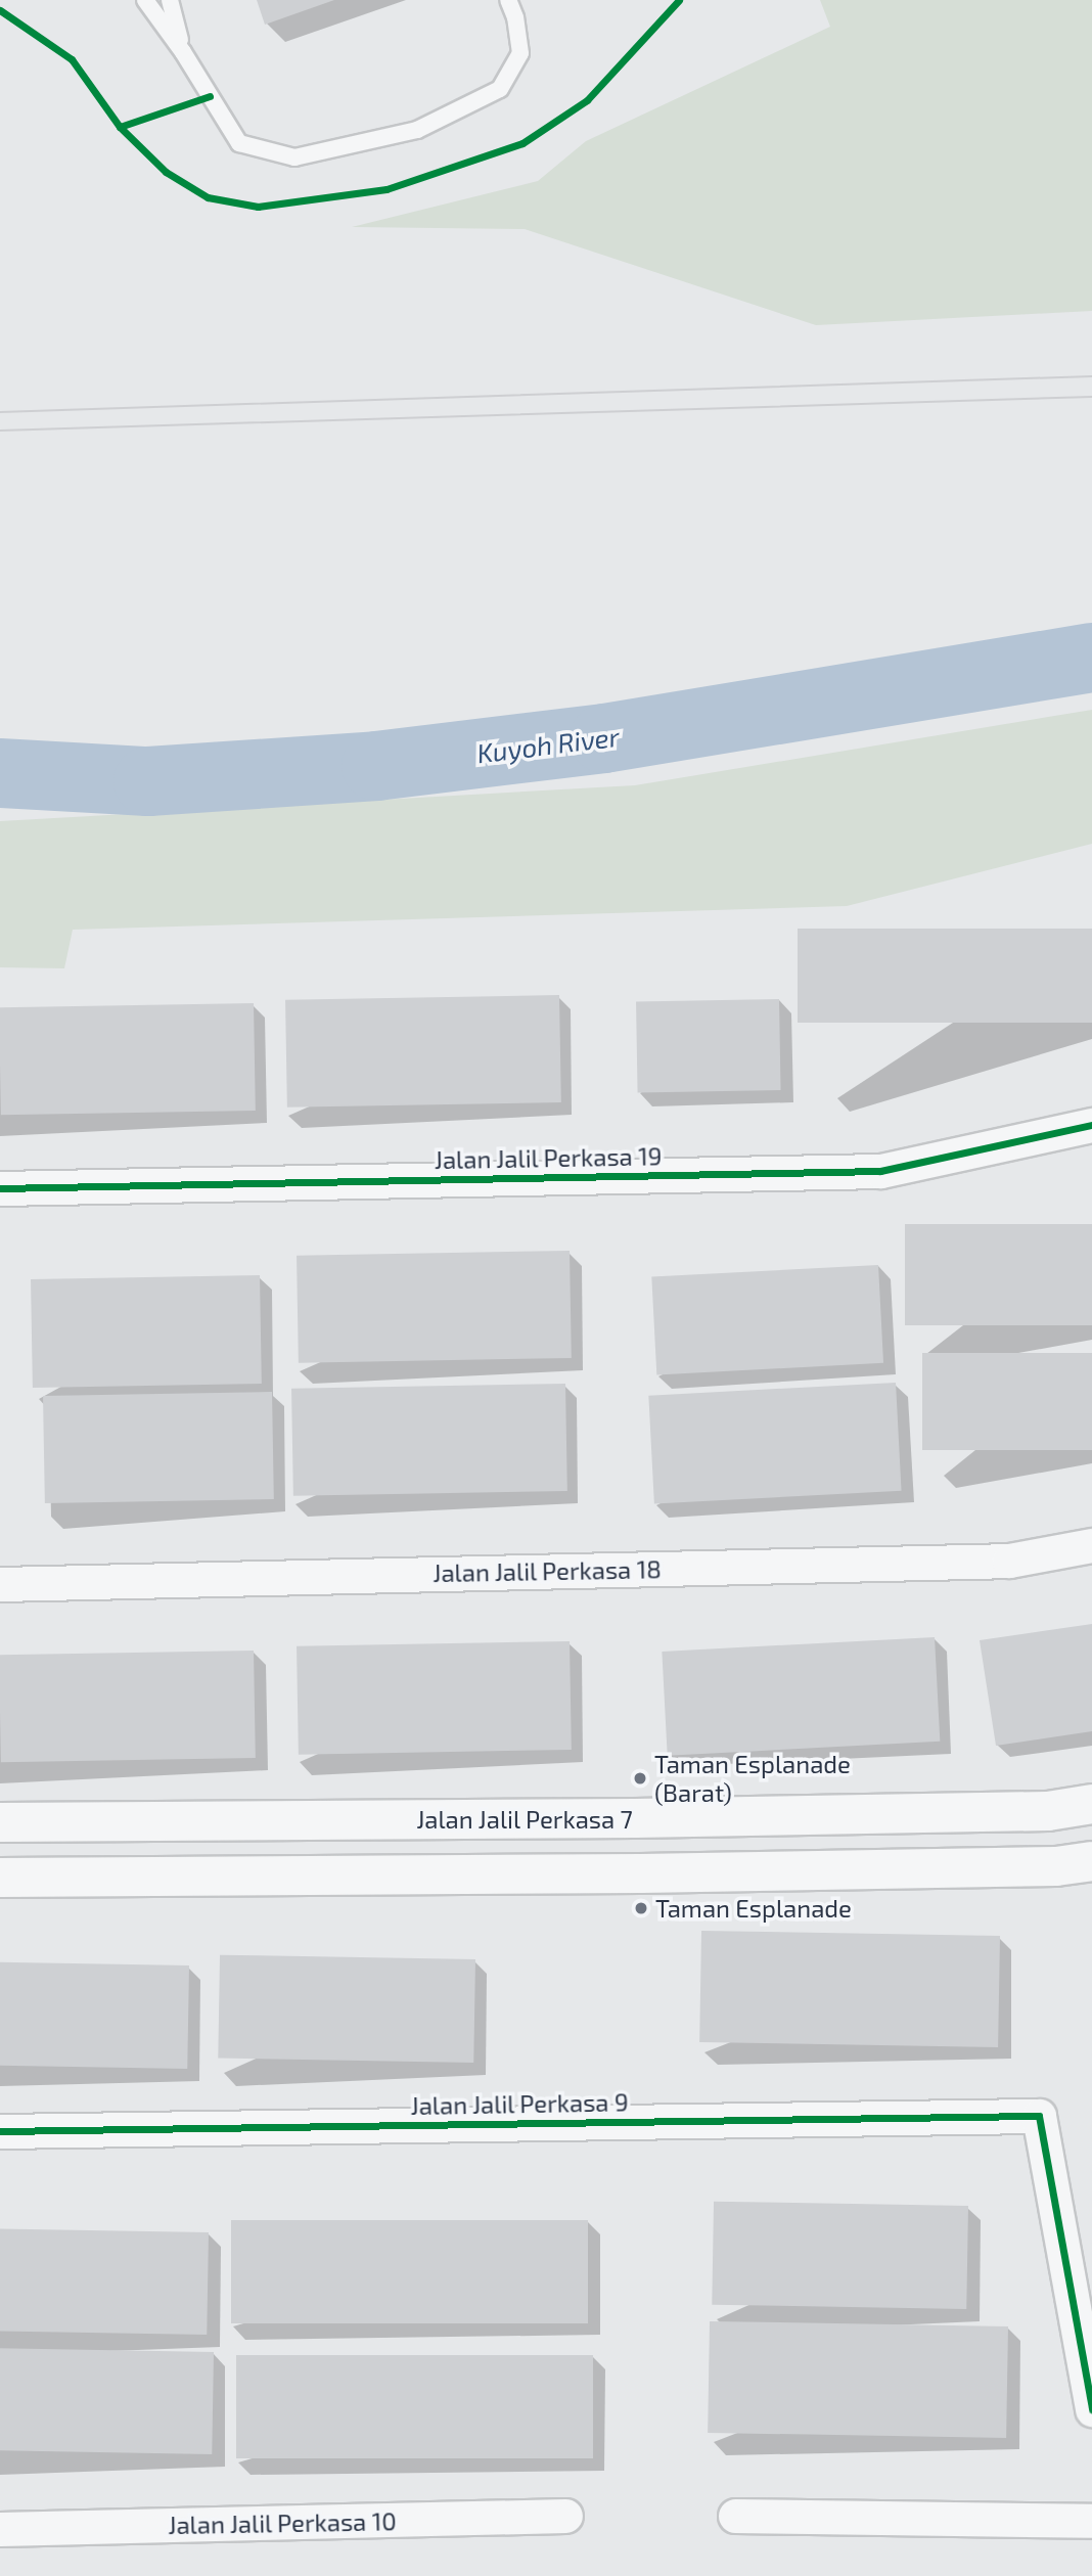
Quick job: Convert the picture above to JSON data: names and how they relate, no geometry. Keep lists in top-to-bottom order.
{
  "streets": {
    "street": [
      "Jalan Jalil Perkasa 19",
      "Jalan Jalil Perkasa 18",
      "Jalan Jalil Perkasa 7",
      "Jalan Jalil Perkasa 9",
      "Jalan Jalil Perkasa 10"
    ]
  },
  "water": ["Kuyoh River"],
  "places": ["Taman Esplanade (Barat)", "Taman Esplanade"]
}
